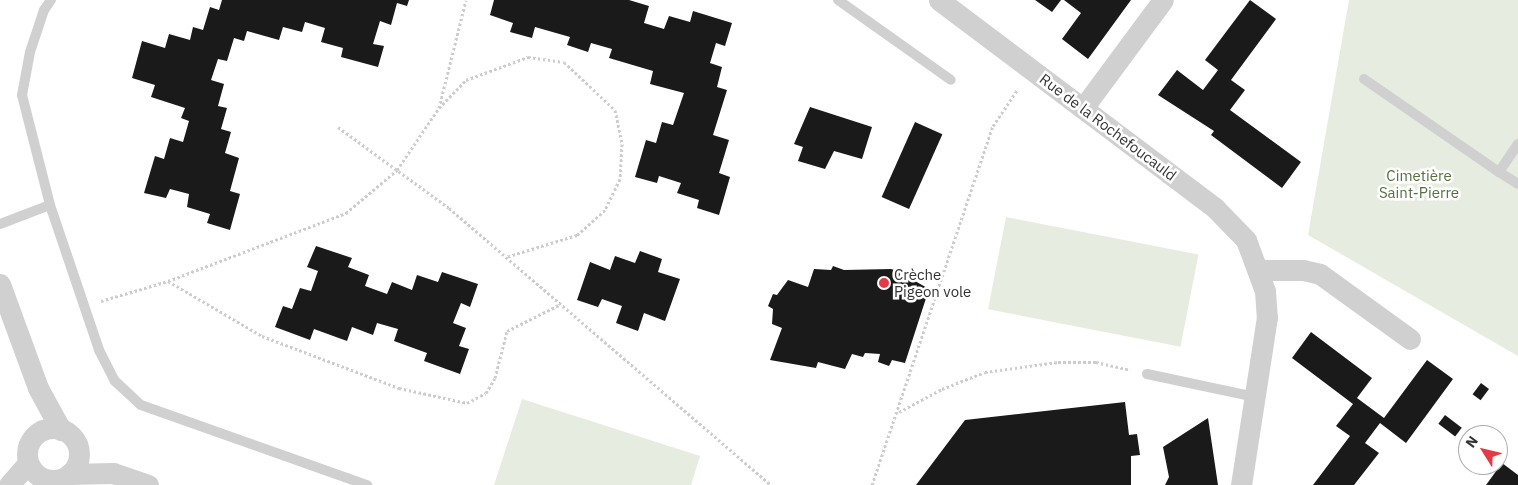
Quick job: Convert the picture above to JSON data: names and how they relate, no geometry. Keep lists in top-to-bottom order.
{
  "streets": {
    "street": ["Rue de la Rochefoucauld"]
  },
  "parks": ["Cimetière Saint-Pierre"],
  "places": ["Crèche Pigeon vole"],
  "north": "top left"
}
